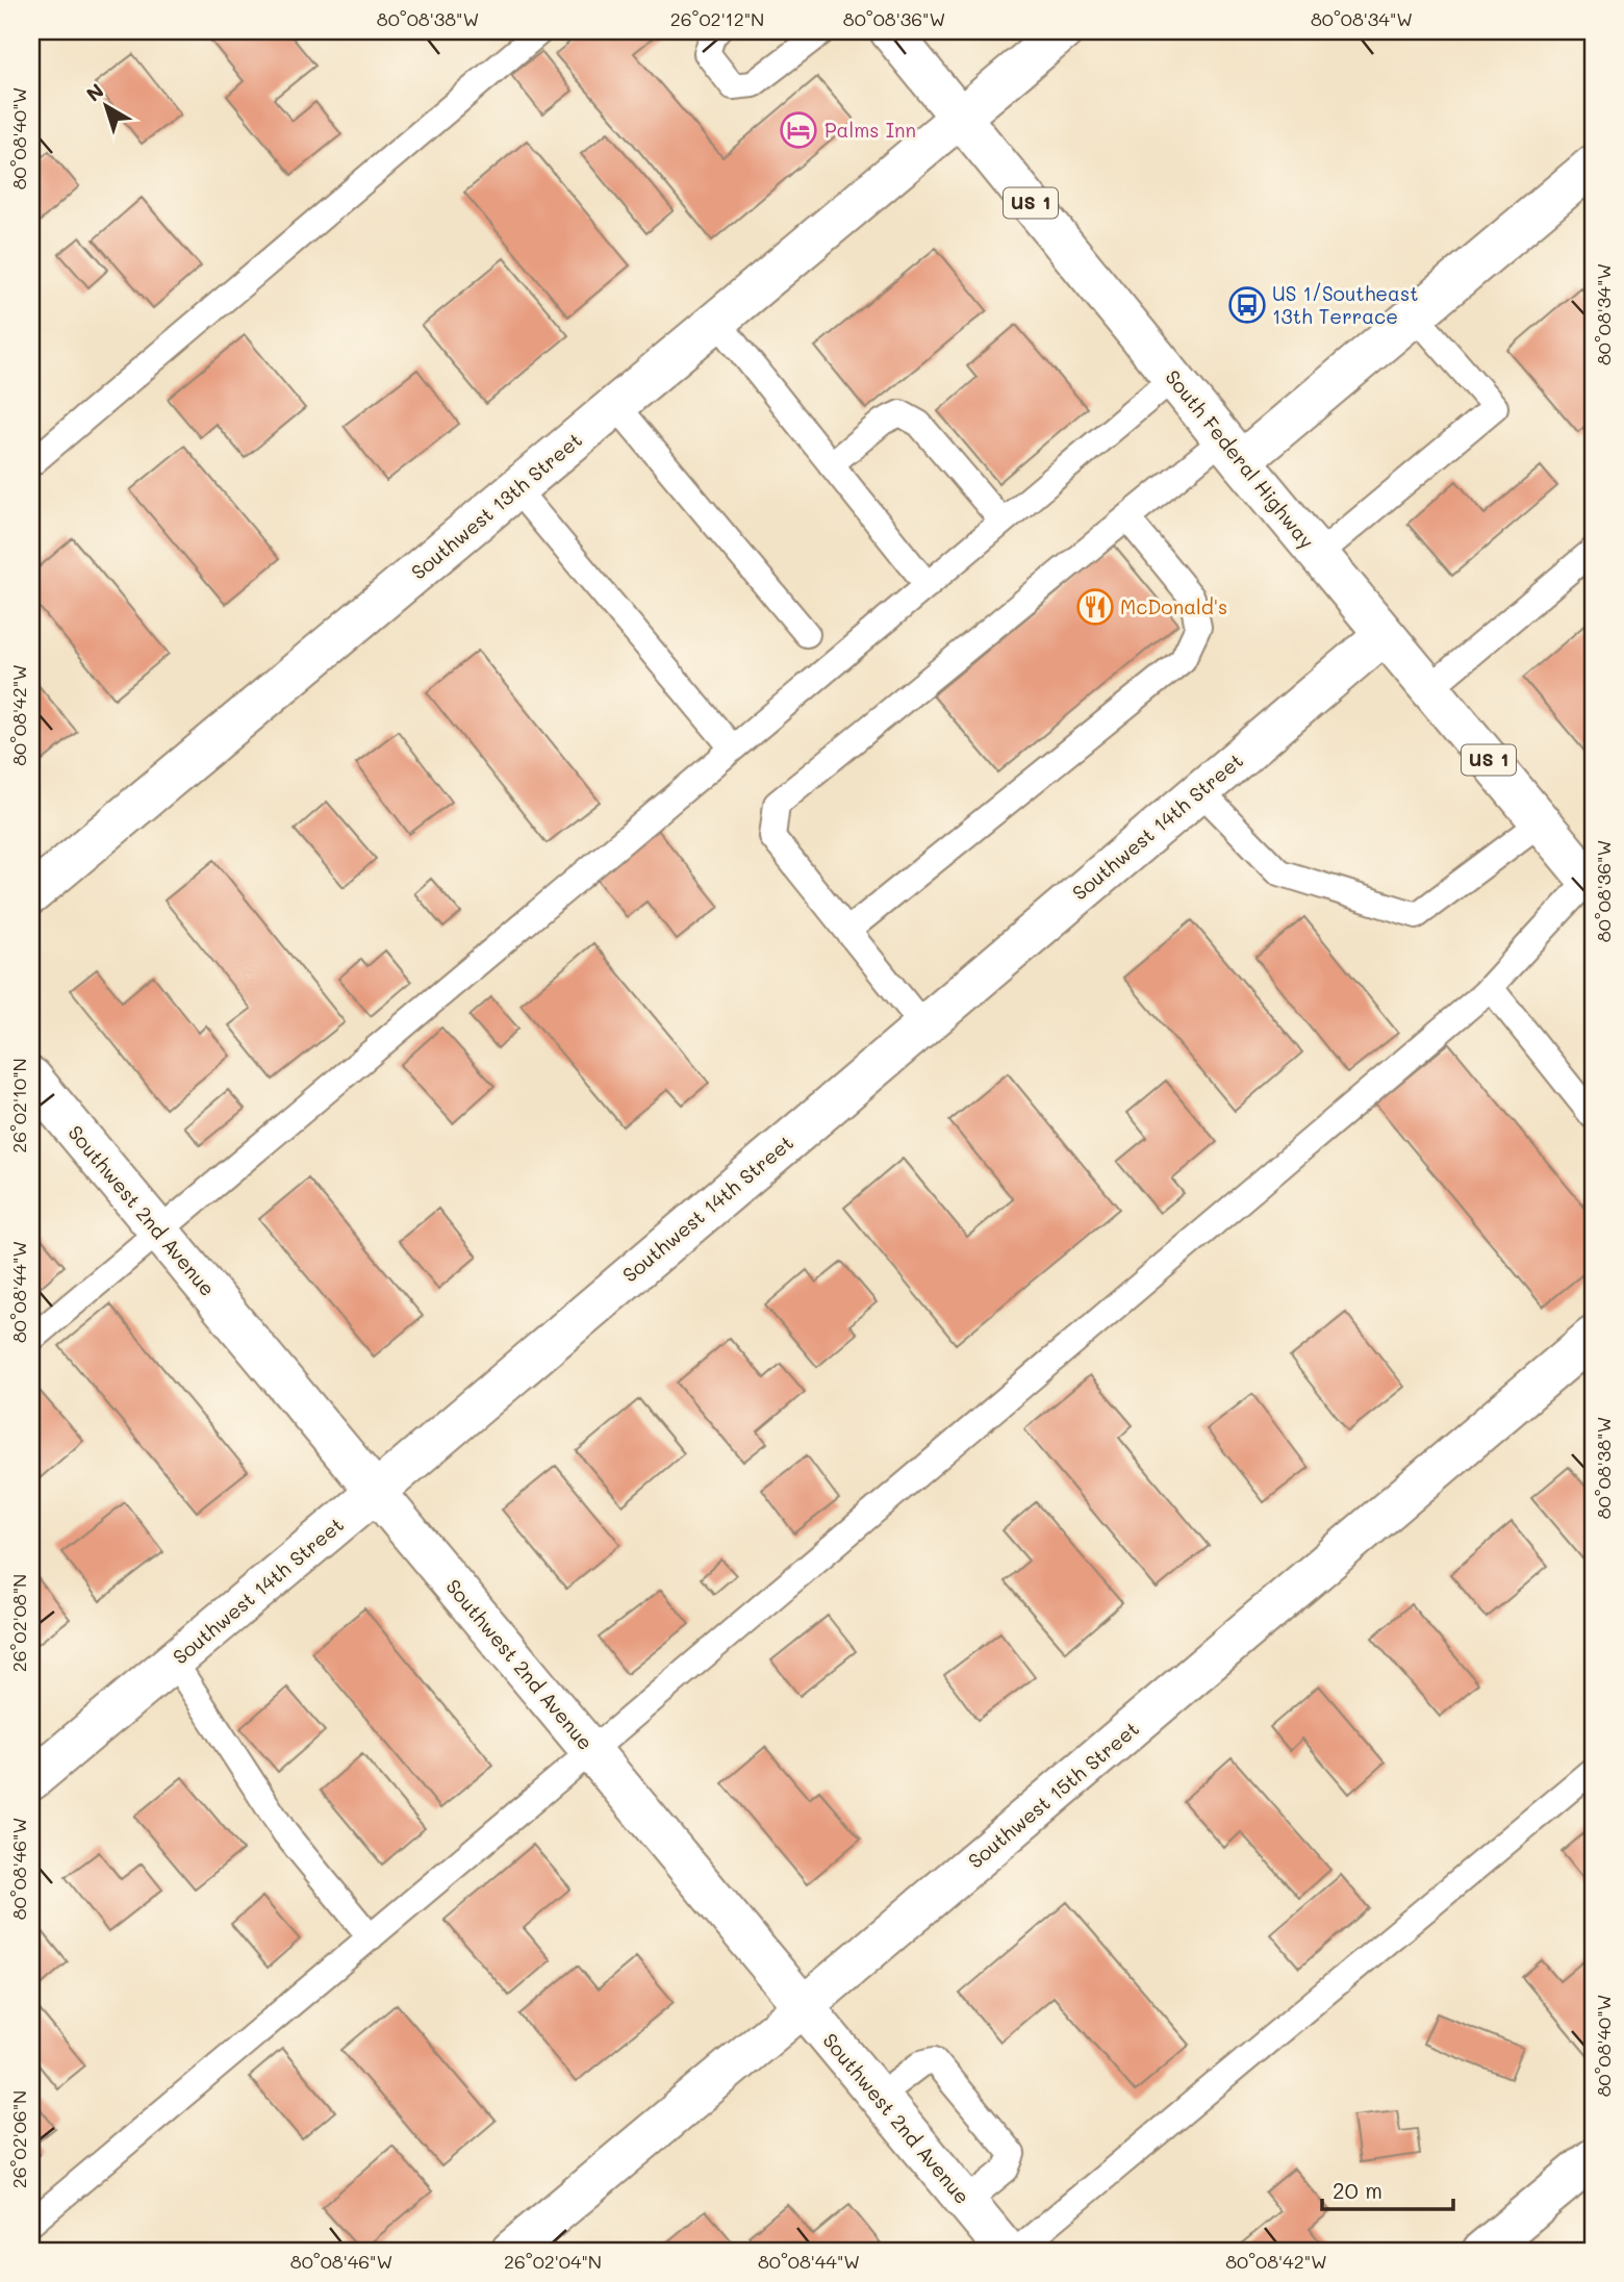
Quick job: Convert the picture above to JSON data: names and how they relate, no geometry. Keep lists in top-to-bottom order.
{
  "streets": {
    "street": [
      "US 1",
      "South Federal Highway",
      "Southwest 13th Street",
      "Southwest 14th Street",
      "Southwest 2nd Avenue",
      "Southwest 15th Street"
    ]
  },
  "crossings": [
    ["South Federal Highway", "Southwest 13th Street"],
    ["South Federal Highway", "Southwest 14th Street"],
    ["Southwest 14th Street", "Southwest 2nd Avenue"],
    ["Southwest 2nd Avenue", "Southwest 15th Street"]
  ],
  "places": {
    "hotel": ["Palms Inn"],
    "bus stop": ["US 1/Southeast 13th Terrace"],
    "restaurant": ["McDonald's"]
  },
  "scale_bar": "20 m",
  "north": "top left",
  "coordinates": [
    "80°08'38\"W",
    "26°02'12\"N",
    "80°08'36\"W",
    "80°08'34\"W",
    "80°08'40\"W",
    "80°08'42\"W",
    "26°02'10\"N",
    "80°08'44\"W",
    "26°02'08\"N",
    "80°08'46\"W",
    "26°02'06\"N",
    "26°02'04\"N"
  ]
}
